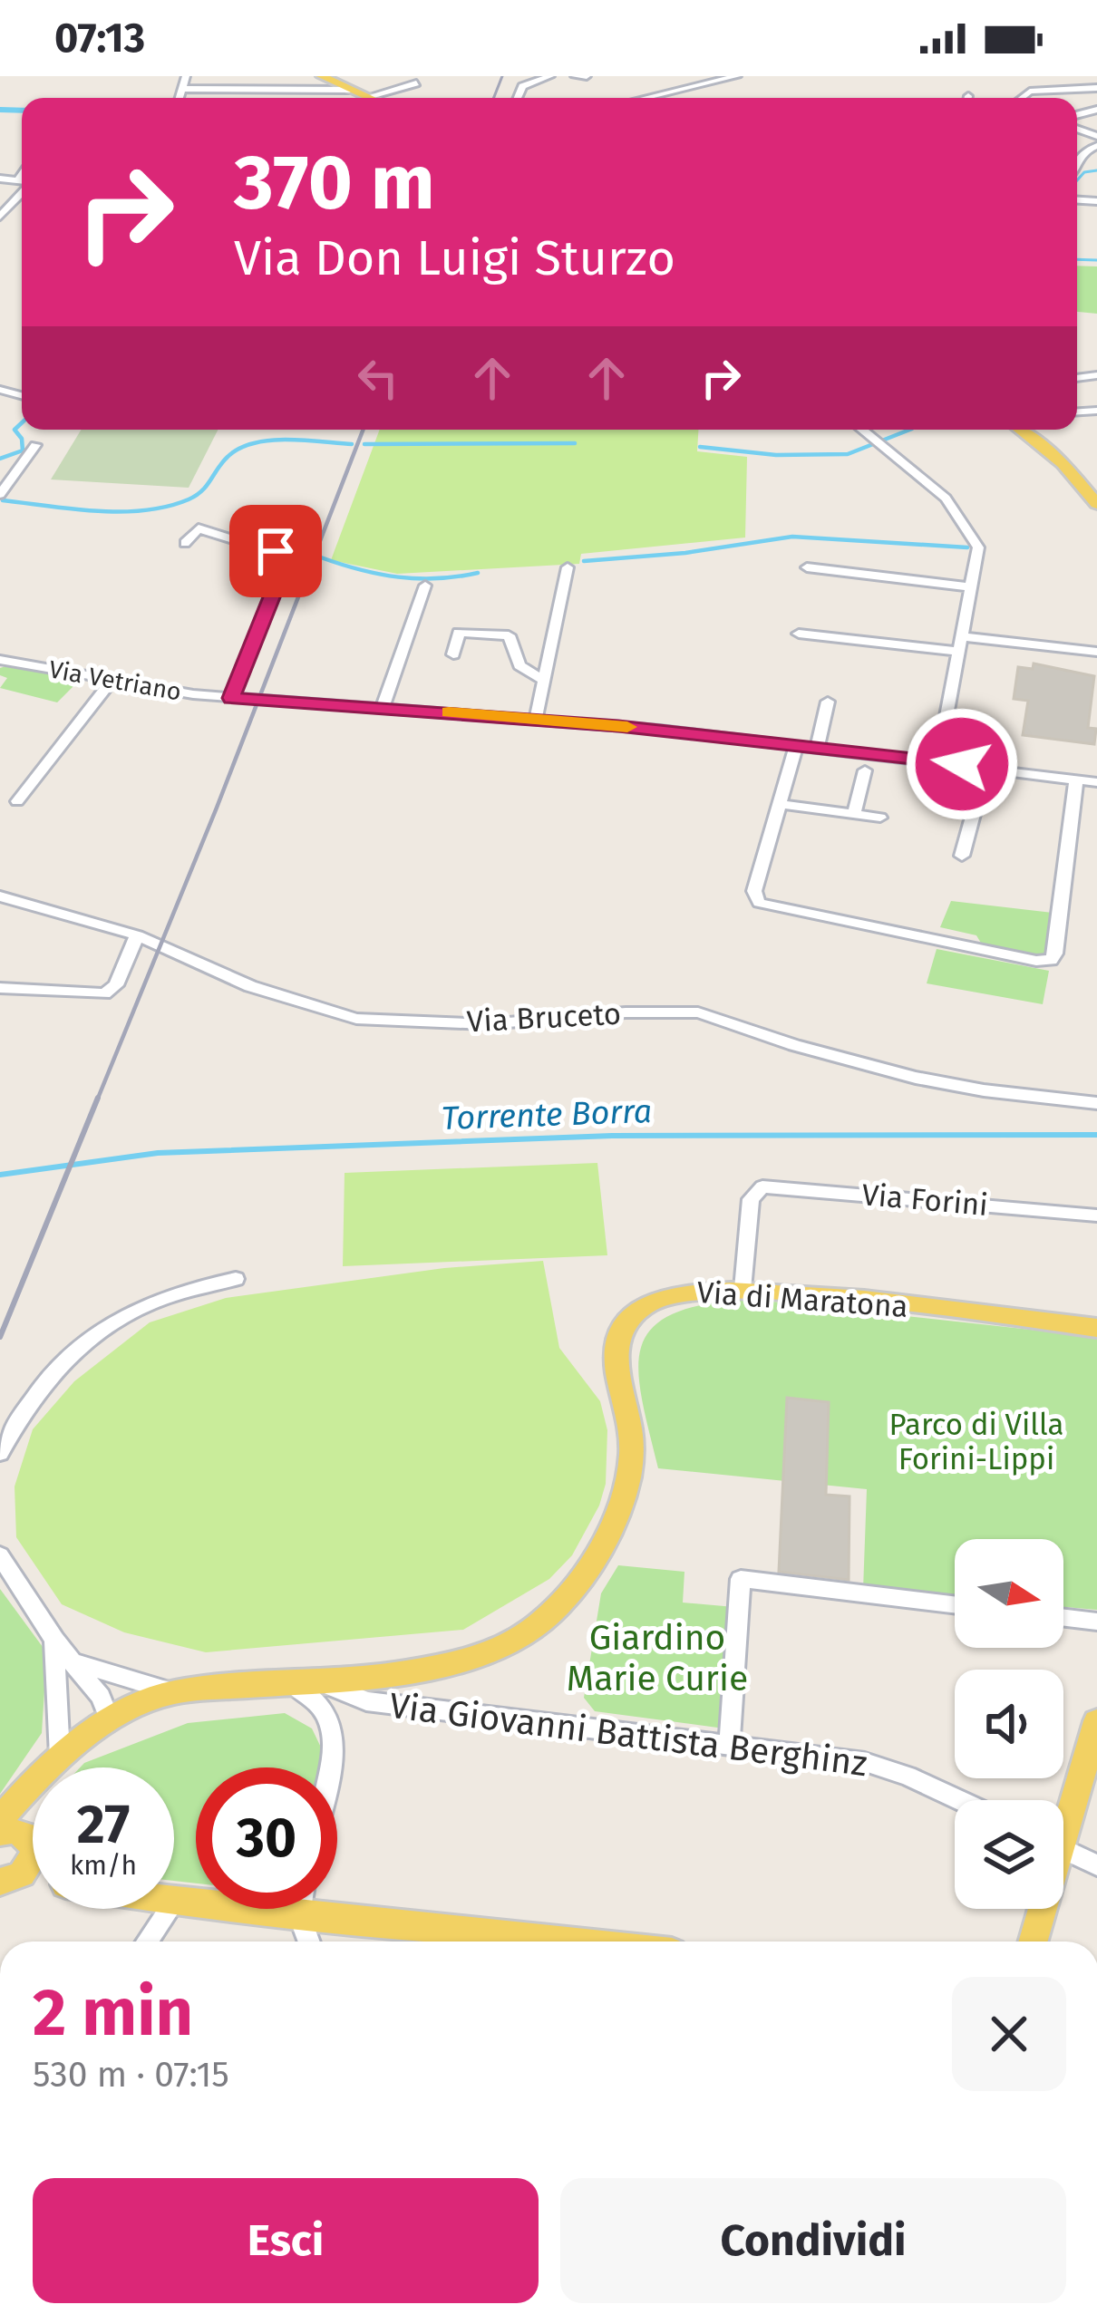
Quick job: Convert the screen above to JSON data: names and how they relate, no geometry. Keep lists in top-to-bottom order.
{
  "streets": {
    "main road": ["Via di Maratona"],
    "street": [
      "Via Vetriano",
      "Via Bruceto",
      "Via Forini",
      "Via Giovanni Battista Berghinz"
    ]
  },
  "crossings": [
    ["Via Forini", "Via di Maratona"],
    ["Via di Maratona", "Via Giovanni Battista Berghinz"]
  ],
  "water": ["Torrente Borra"],
  "parks": ["Parco di Villa Forini-Lippi", "Giardino Marie Curie"],
  "north": "right",
  "page": {
    "status": "07:13",
    "turn": ["370 m", "Via Don Luigi Sturzo"],
    "speed": "27 km/h",
    "limit": "30",
    "heading": ["2 min", "530 m · 07:15"],
    "buttons": ["Esci", "Condividi"]
  }
}
